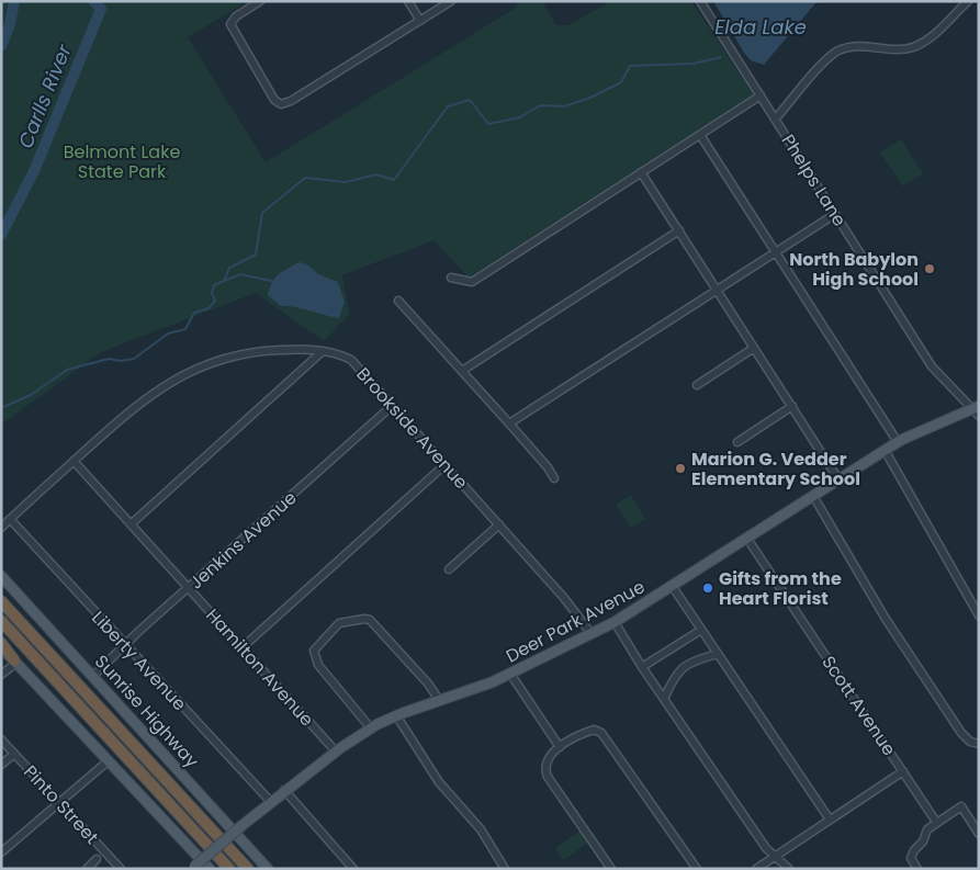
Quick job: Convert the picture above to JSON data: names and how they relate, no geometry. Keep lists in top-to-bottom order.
{
  "streets": {
    "highway": ["Sunrise Highway"],
    "main road": ["Deer Park Avenue"],
    "street": [
      "Phelps Lane",
      "Brookside Avenue",
      "Jenkins Avenue",
      "Liberty Avenue",
      "Hamilton Avenue",
      "Scott Avenue",
      "Pinto Street"
    ]
  },
  "crossings": [
    ["Phelps Lane", "Deer Park Avenue"],
    ["Brookside Avenue", "Jenkins Avenue"],
    ["Brookside Avenue", "Deer Park Avenue"],
    ["Brookside Avenue", "Liberty Avenue"],
    ["Brookside Avenue", "Hamilton Avenue"],
    ["Jenkins Avenue", "Liberty Avenue"],
    ["Jenkins Avenue", "Hamilton Avenue"],
    ["Jenkins Avenue", "Sunrise Highway"],
    ["Deer Park Avenue", "Liberty Avenue"],
    ["Deer Park Avenue", "Hamilton Avenue"],
    ["Deer Park Avenue", "Scott Avenue"]
  ],
  "water": ["Elda Lake", "Carlls River"],
  "parks": ["Belmont Lake State Park"],
  "places": ["North Babylon High School", "Marion G. Vedder Elementary School", "Gifts from the Heart Florist"]
}
